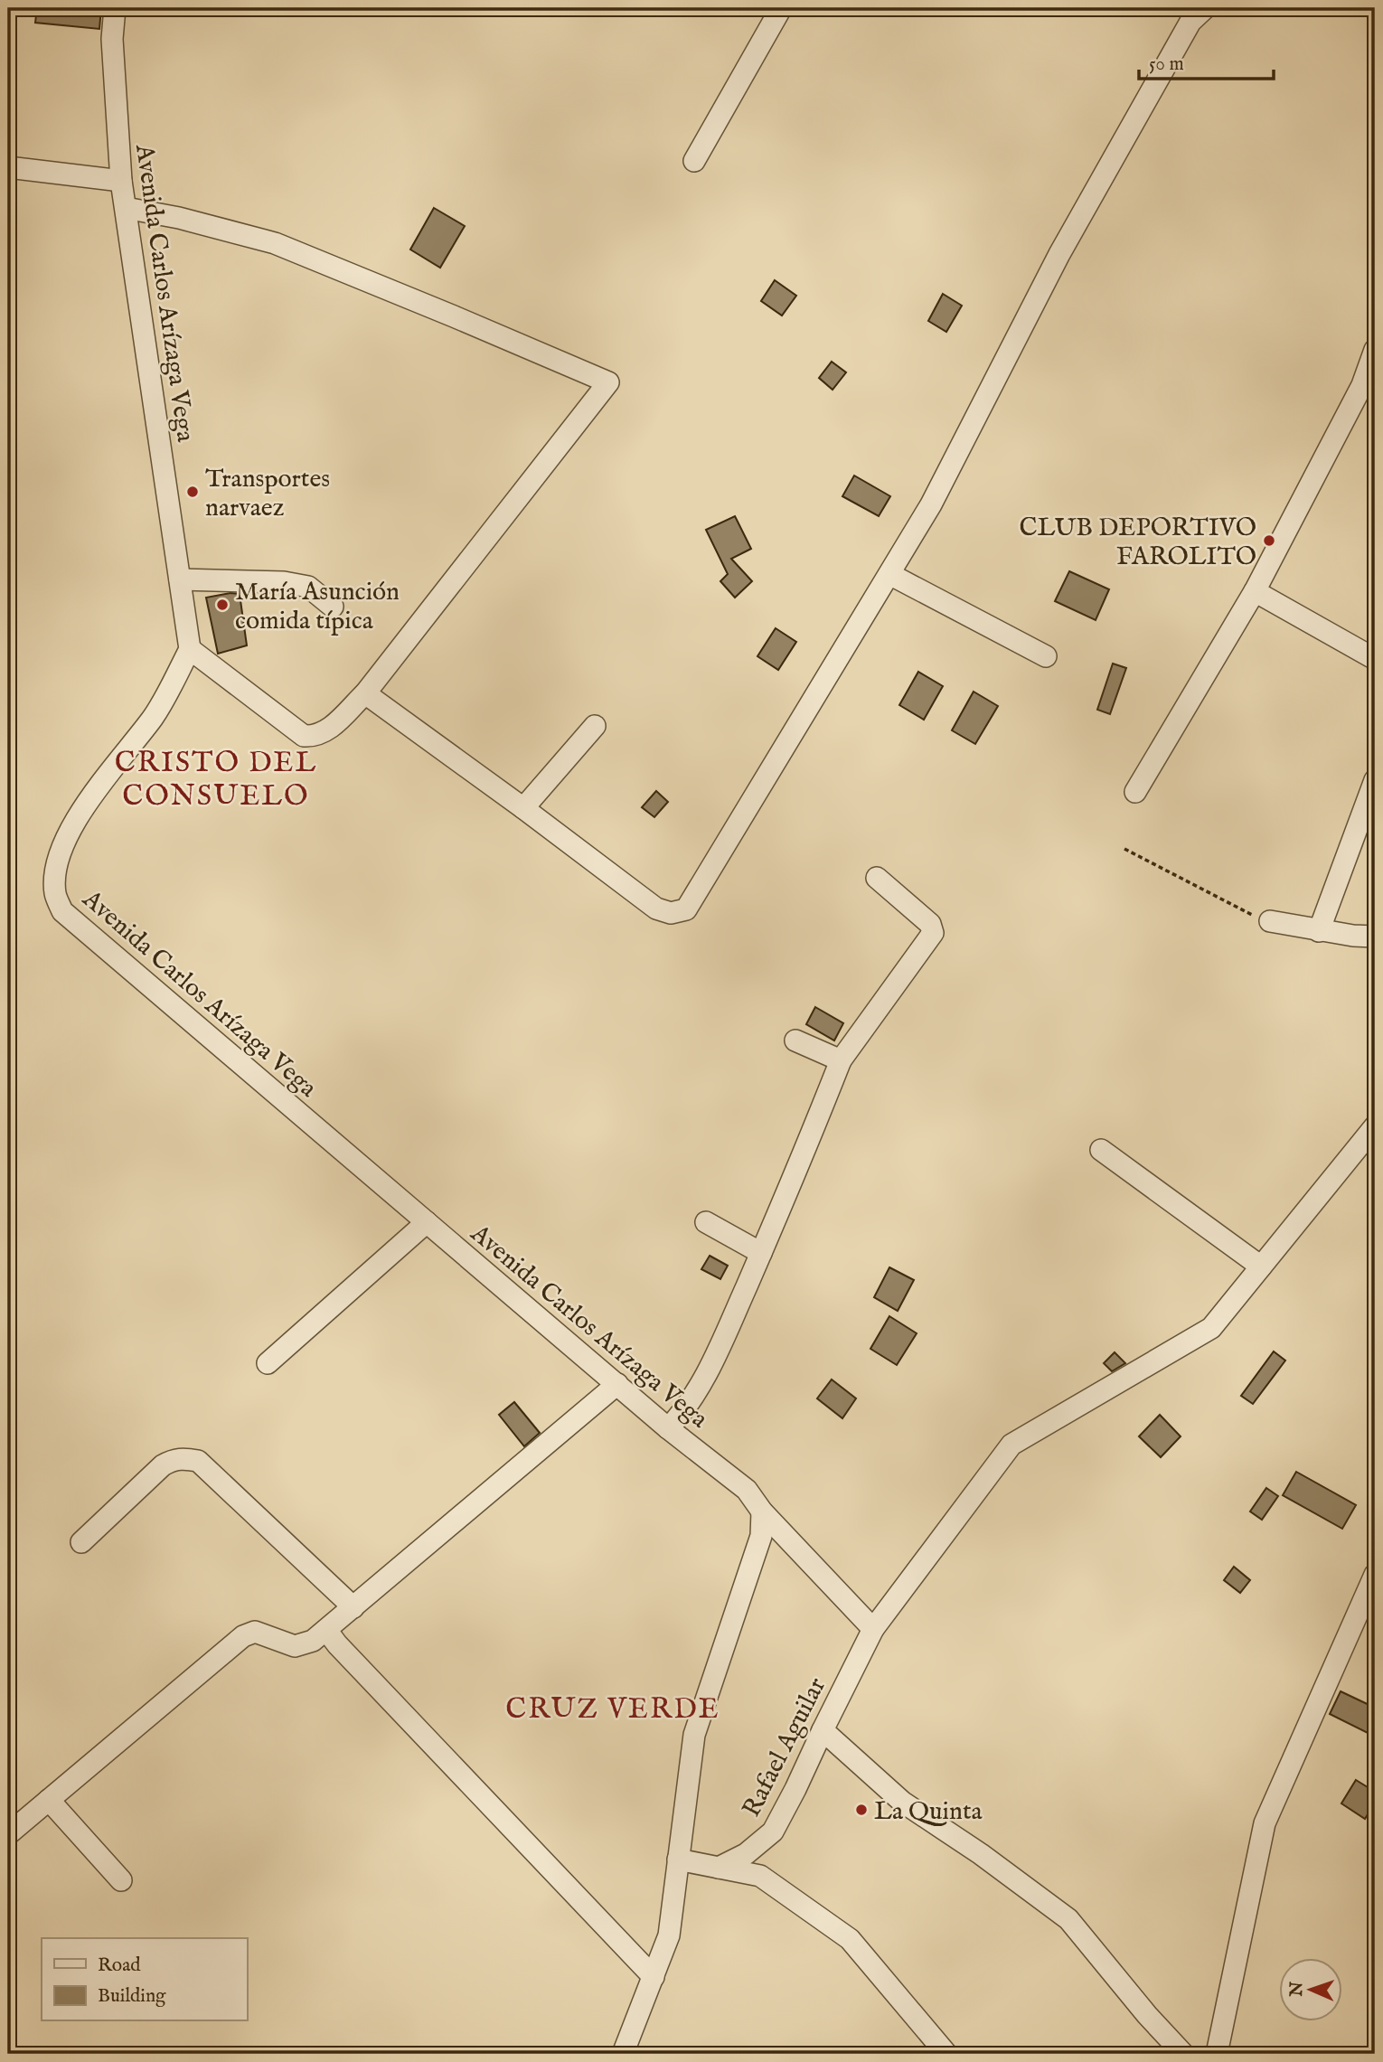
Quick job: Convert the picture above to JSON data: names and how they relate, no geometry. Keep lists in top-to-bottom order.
{
  "streets": {
    "street": ["Avenida Carlos Arízaga Vega", "Rafael Aguilar"]
  },
  "crossings": [
    ["Avenida Carlos Arízaga Vega", "Rafael Aguilar"]
  ],
  "districts": ["CRISTO DEL CONSUELO", "CRUZ VERDE"],
  "places": [
    "Transportes narvaez",
    "CLUB DEPORTIVO FAROLITO",
    "María Asunción comida típica",
    "La Quinta"
  ],
  "legend": ["Road", "Building"],
  "scale_bar": "50 m",
  "north": "left"
}
